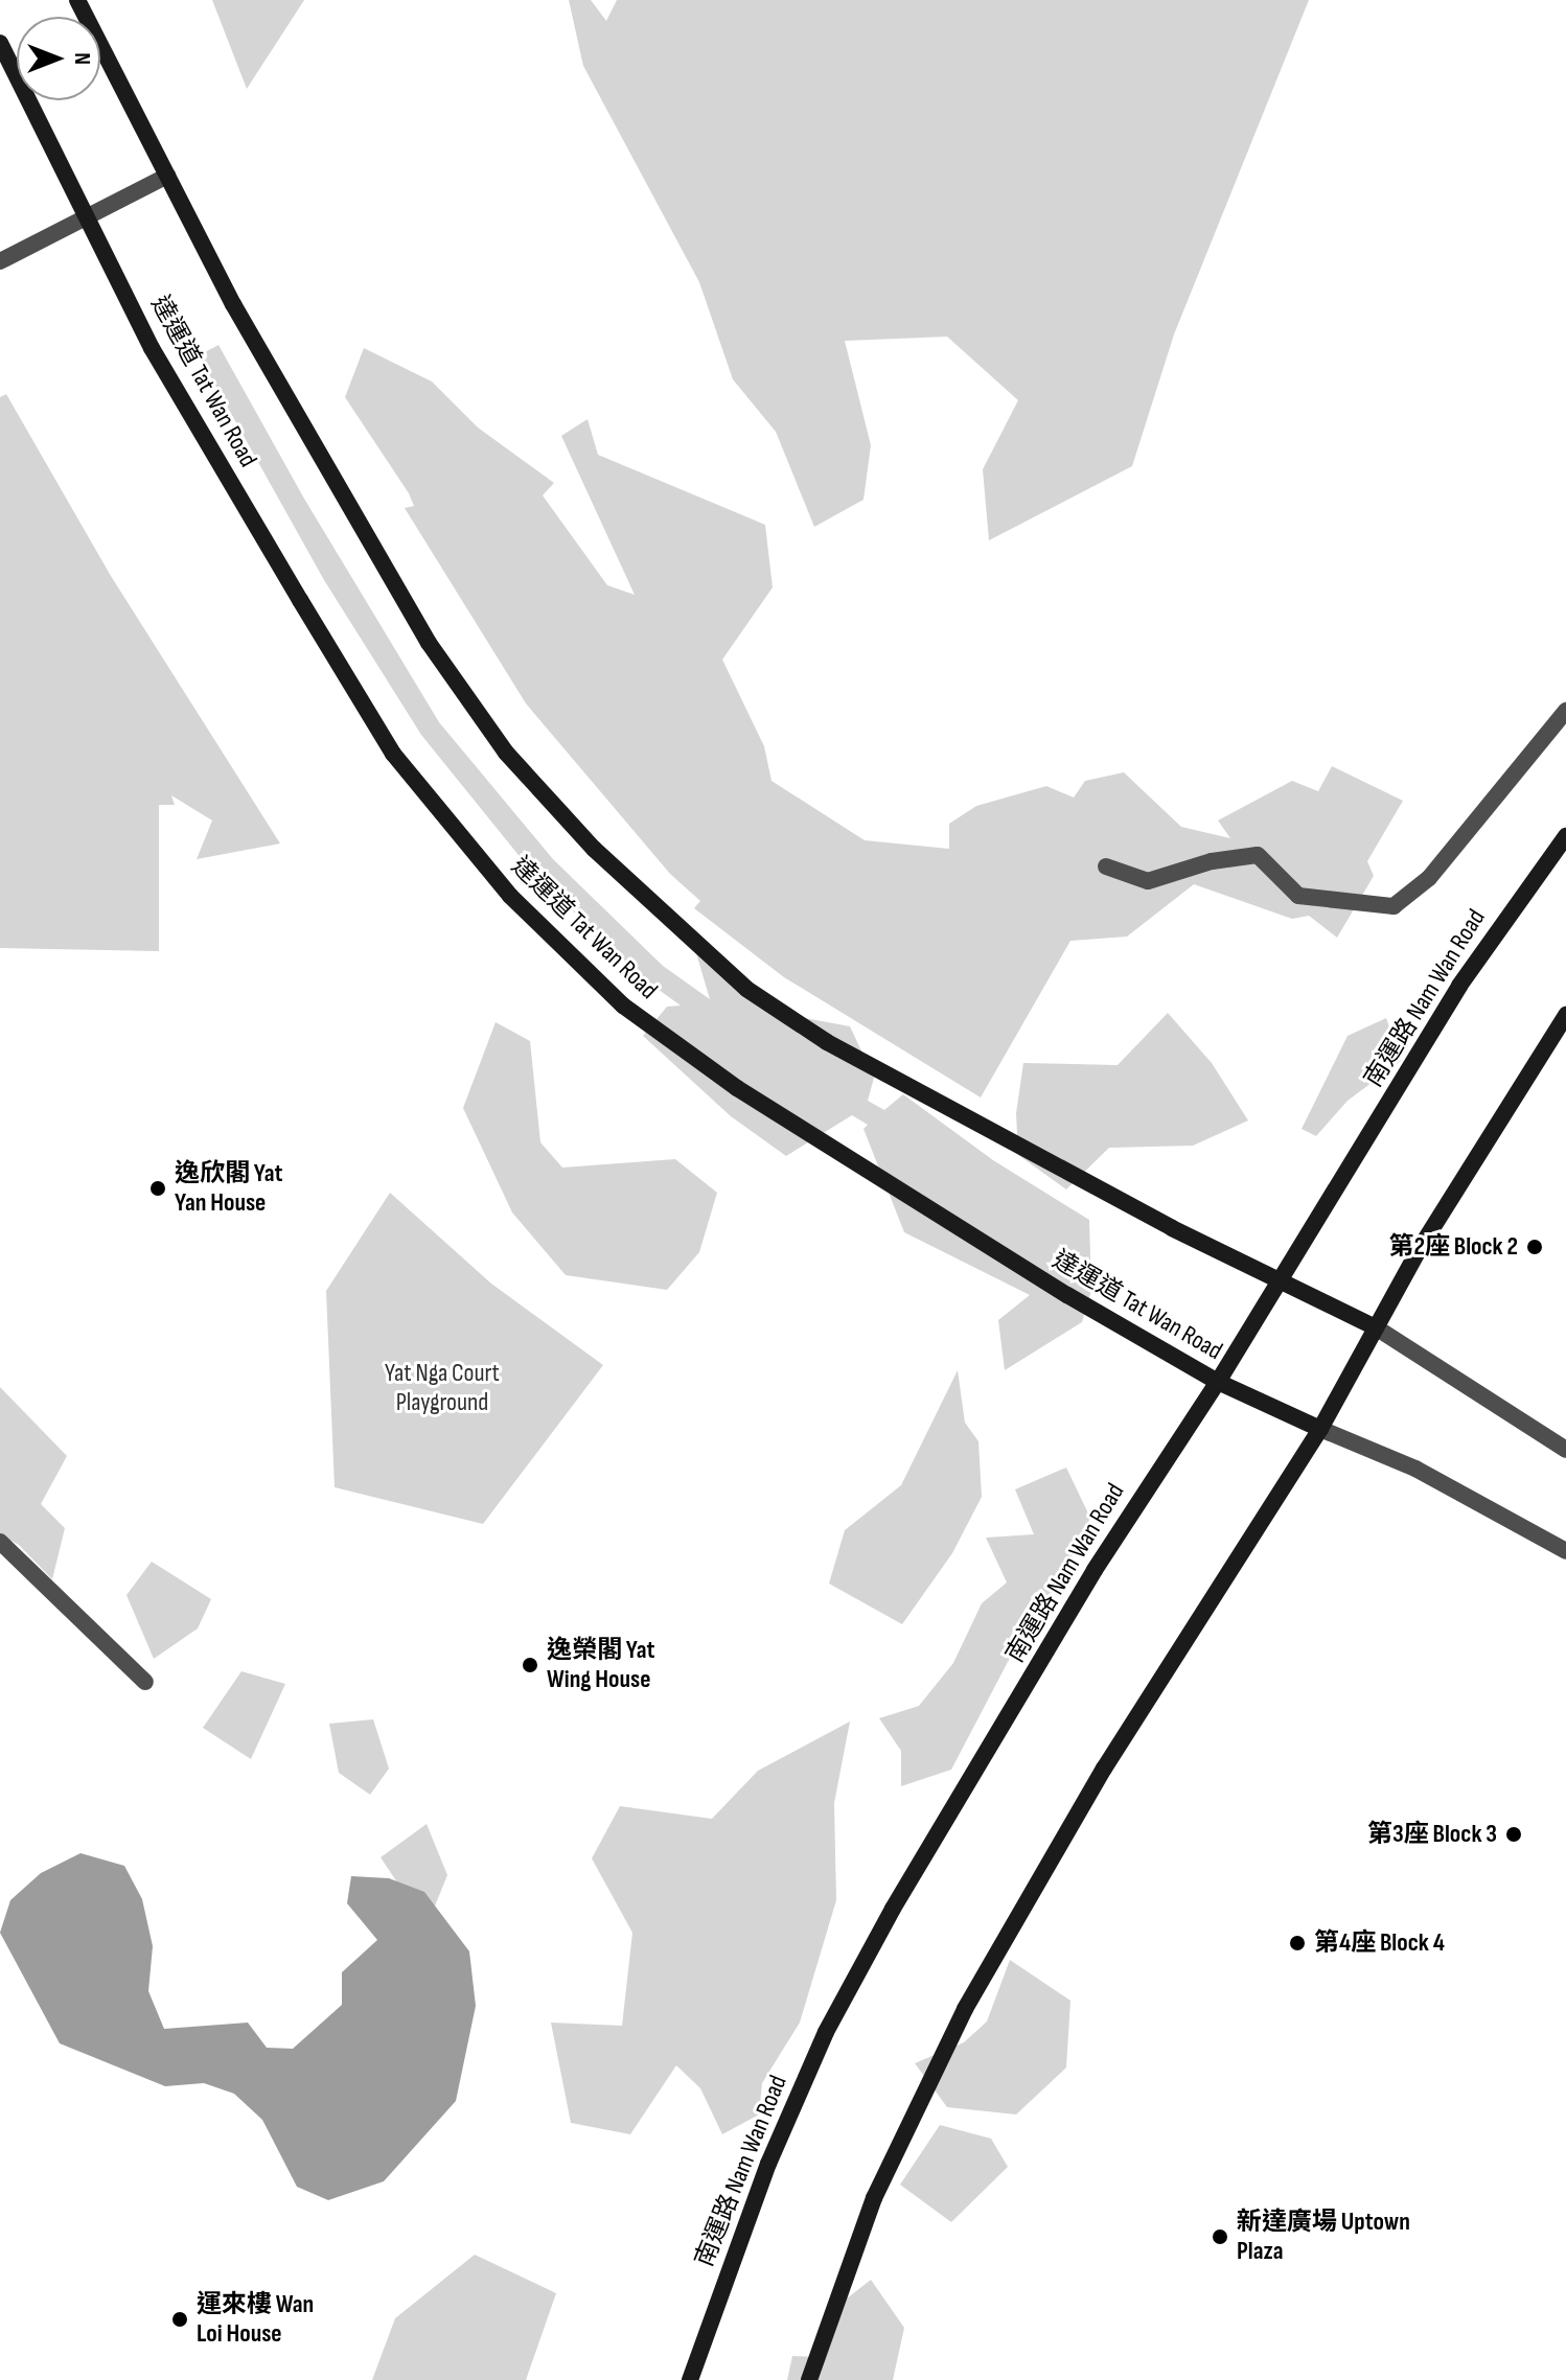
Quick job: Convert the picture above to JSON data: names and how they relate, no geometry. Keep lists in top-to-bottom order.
{
  "streets": {
    "main road": ["達運道 Tat Wan Road", "南運路 Nam Wan Road"]
  },
  "crossings": [
    ["達運道 Tat Wan Road", "南運路 Nam Wan Road"]
  ],
  "parks": ["Yat Nga Court Playground"],
  "places": [
    "逸欣閣 Yat Yan House",
    "第2座 Block 2",
    "逸榮閣 Yat Wing House",
    "第3座 Block 3",
    "第4座 Block 4",
    "新達廣場 Uptown Plaza",
    "運來樓 Wan Loi House"
  ],
  "north": "right"
}
